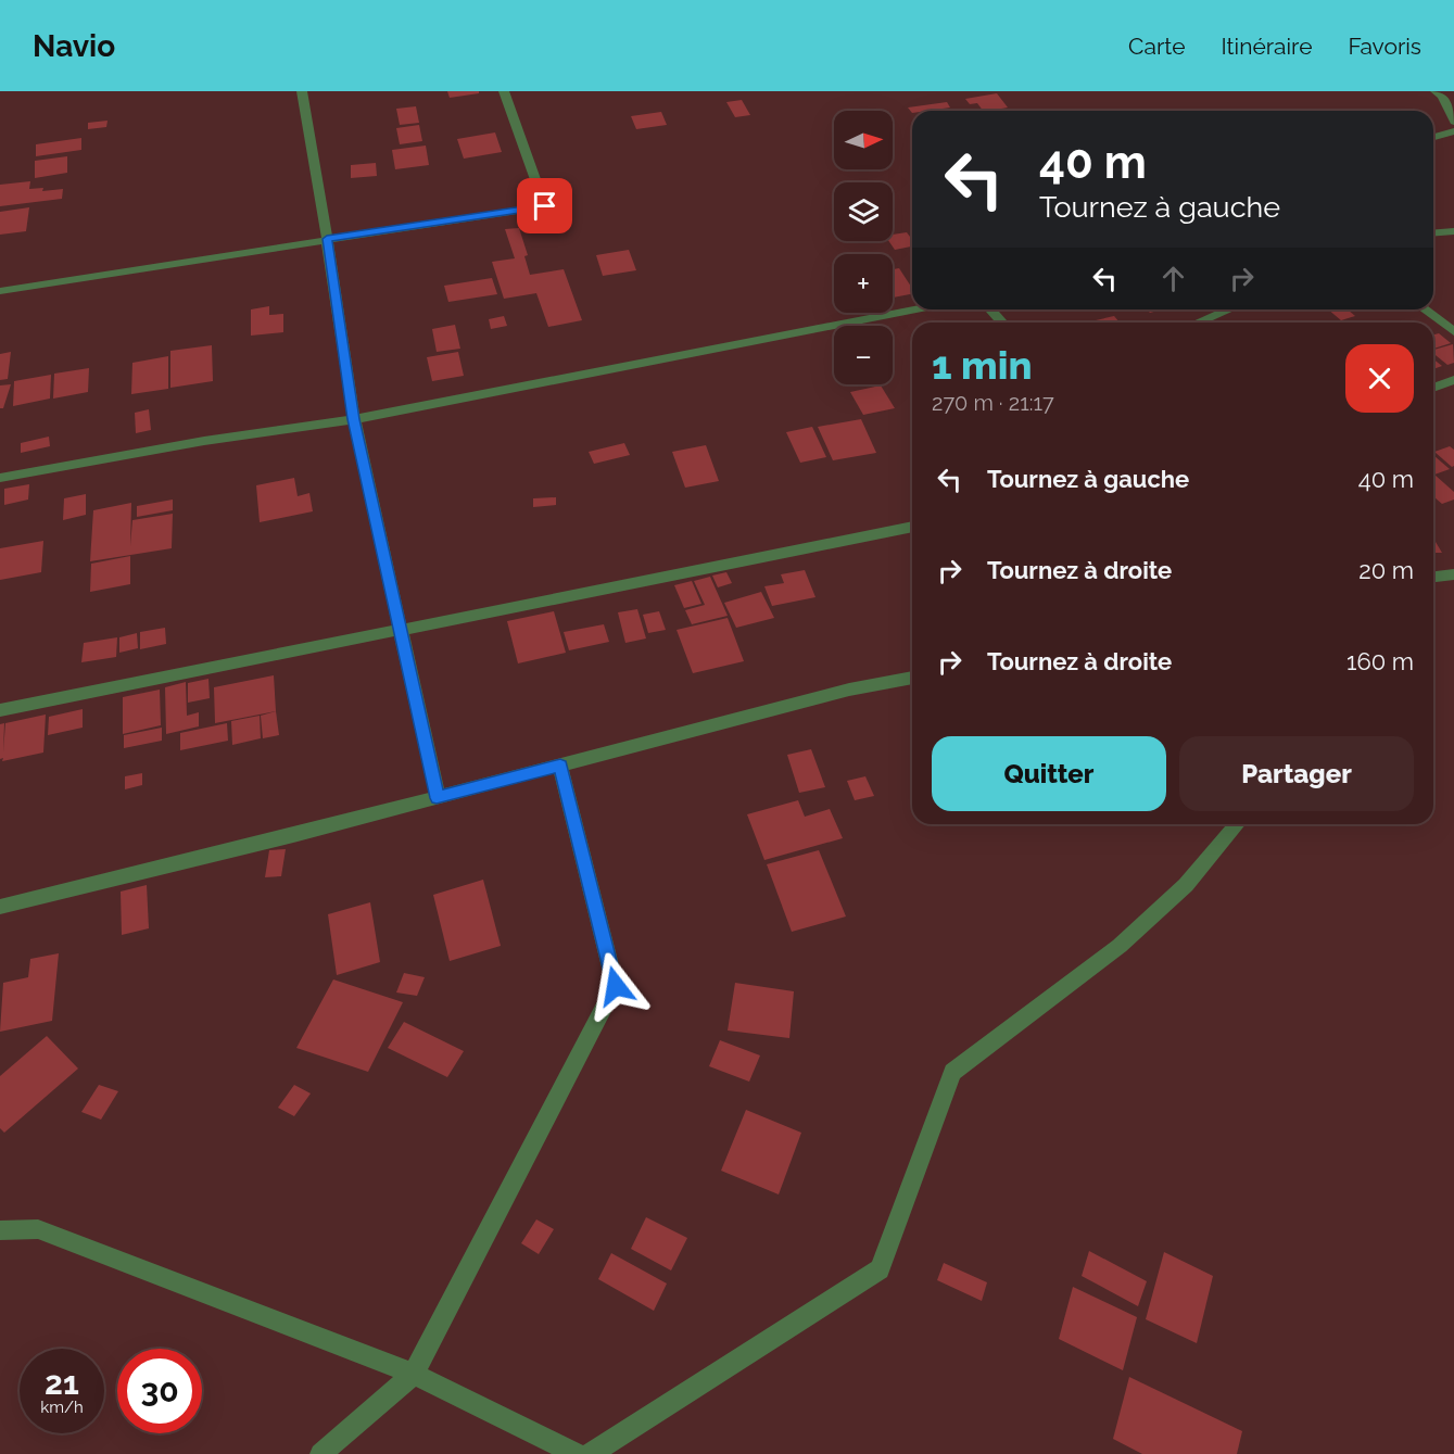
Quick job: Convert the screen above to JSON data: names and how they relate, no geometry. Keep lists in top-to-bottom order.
{
  "north": "right",
  "page": {
    "header": "Navio",
    "nav": ["Carte", "Itinéraire", "Favoris"],
    "map_buttons": ["+", "−"],
    "turn": ["40 m", "Tournez à gauche"],
    "heading": ["1 min", "270 m · 21:17"],
    "list": [
      {
        "name": "Tournez à gauche",
        "value": "40 m"
      },
      {
        "name": "Tournez à droite",
        "value": "20 m"
      },
      {
        "name": "Tournez à droite",
        "value": "160 m"
      }
    ],
    "buttons": ["Quitter", "Partager"],
    "speed": "21 km/h",
    "limit": "30"
  }
}
